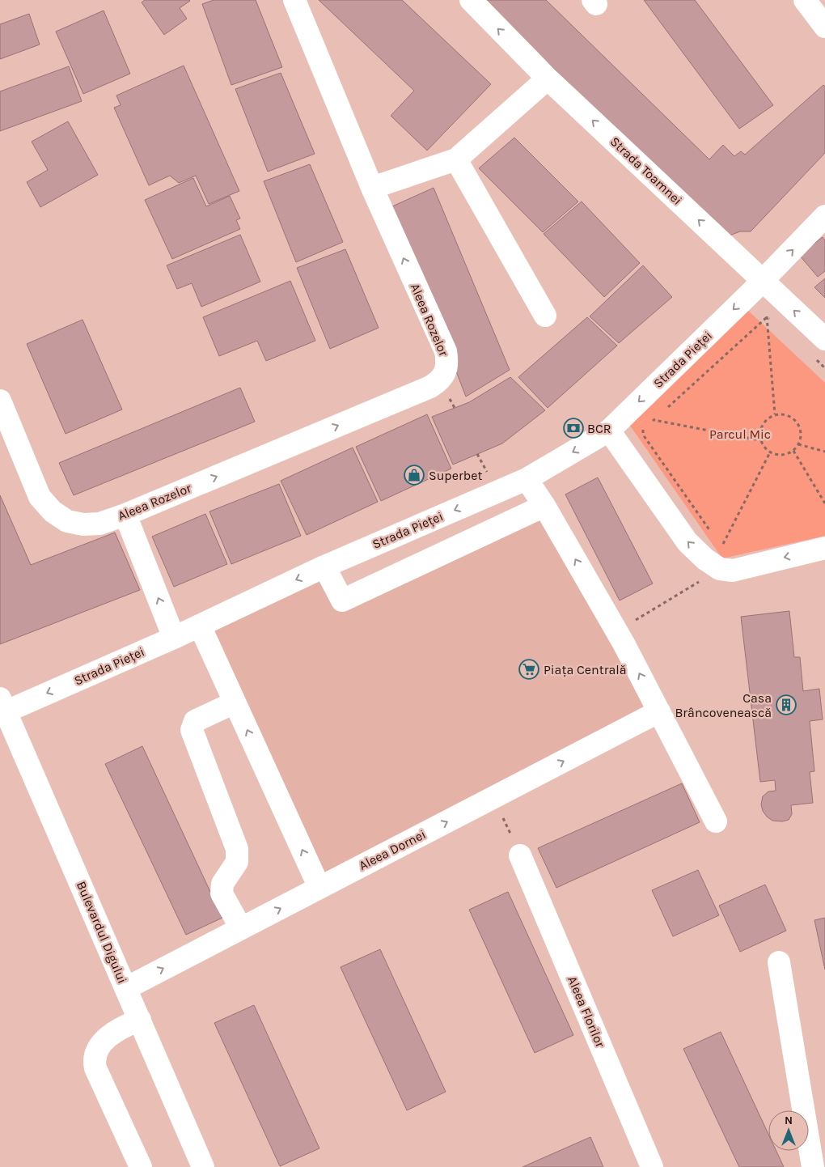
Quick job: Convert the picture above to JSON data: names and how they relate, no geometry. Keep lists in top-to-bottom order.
{
  "streets": {
    "street": [
      "Strada Toamnei",
      "Aleea Rozelor",
      "Strada Pieței",
      "Aleea Dornei",
      "Bulevardul Digului",
      "Aleea Florilor"
    ]
  },
  "crossings": [
    ["Strada Toamnei", "Strada Pieței"],
    ["Strada Pieței", "Bulevardul Digului"],
    ["Aleea Dornei", "Bulevardul Digului"]
  ],
  "one_way": ["Aleea Dornei"],
  "parks": ["Parcul Mic"],
  "places": {
    "bank": ["BCR"],
    "shop": ["Superbet"],
    "supermarket": ["Piața Centrală"],
    "building": ["Casa Brâncovenească"]
  },
  "north": "top"
}
